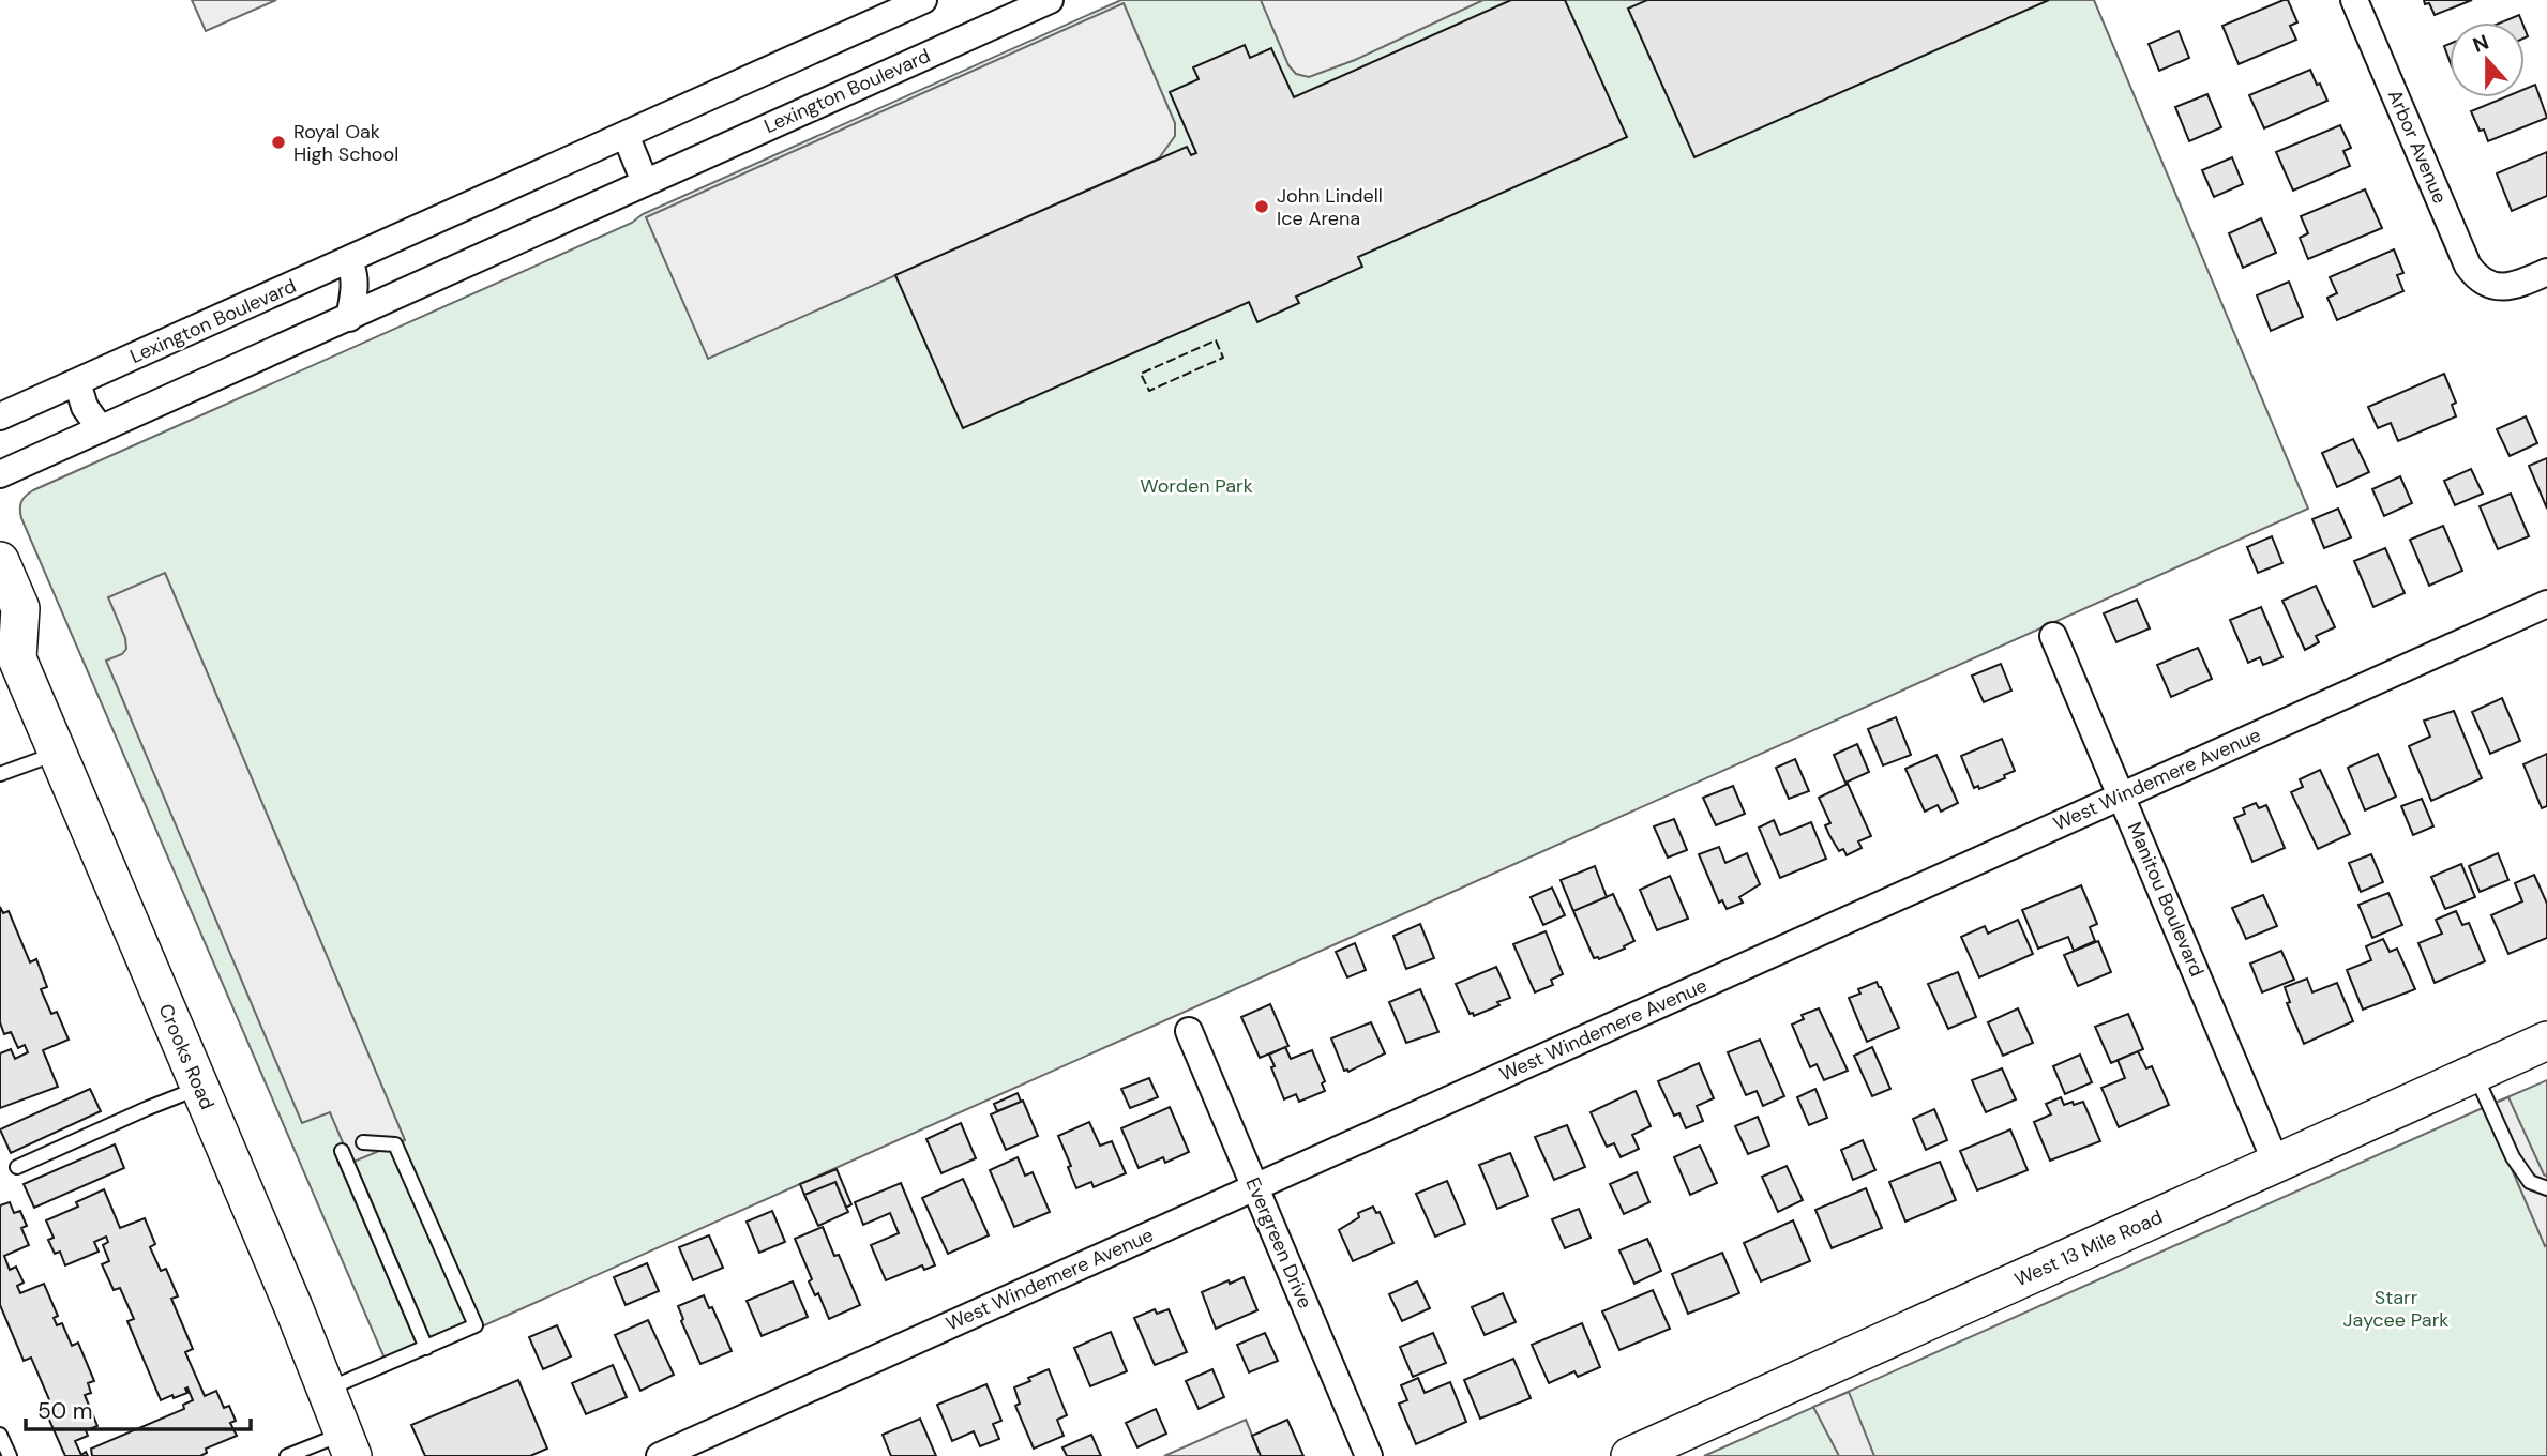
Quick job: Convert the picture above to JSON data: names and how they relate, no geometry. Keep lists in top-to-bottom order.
{
  "streets": {
    "main road": ["Crooks Road", "West 13 Mile Road"],
    "street": [
      "Lexington Boulevard",
      "Arbor Avenue",
      "West Windemere Avenue",
      "Manitou Boulevard",
      "Evergreen Drive"
    ]
  },
  "crossings": [
    ["West Windemere Avenue", "Manitou Boulevard"],
    ["West Windemere Avenue", "Evergreen Drive"],
    ["Manitou Boulevard", "West 13 Mile Road"]
  ],
  "parks": ["Worden Park", "Starr Jaycee Park"],
  "places": ["Royal Oak High School", "John Lindell Ice Arena"],
  "scale_bar": "50 m",
  "north": "top"
}
